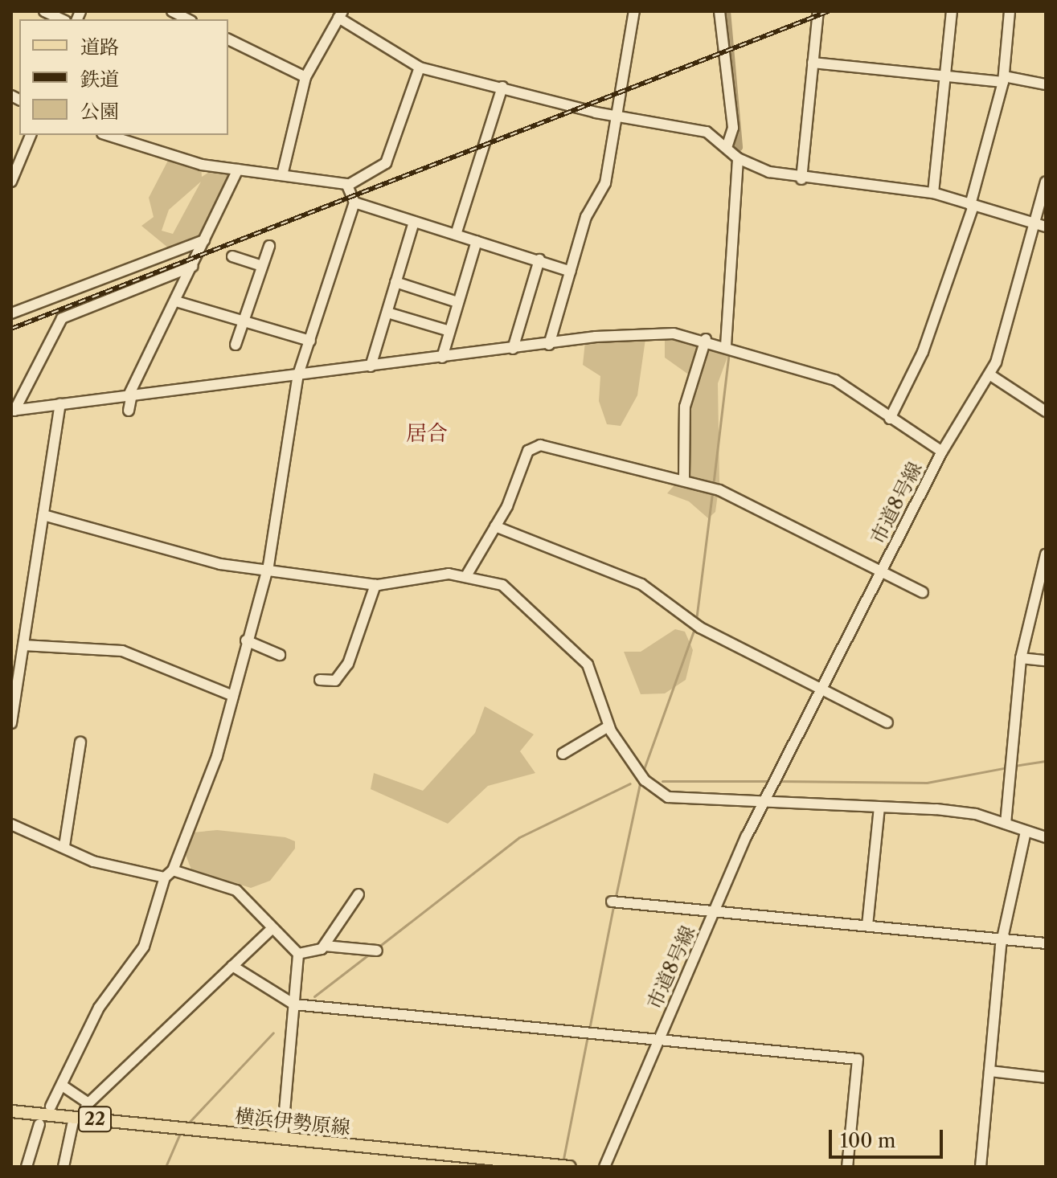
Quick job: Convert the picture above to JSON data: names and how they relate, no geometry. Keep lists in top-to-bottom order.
{
  "streets": {
    "main road": ["22", "横浜伊勢原線"],
    "street": ["市道8号線"]
  },
  "districts": ["居合"],
  "legend": ["道路", "鉄道", "公園"],
  "scale_bar": "100 m"
}
